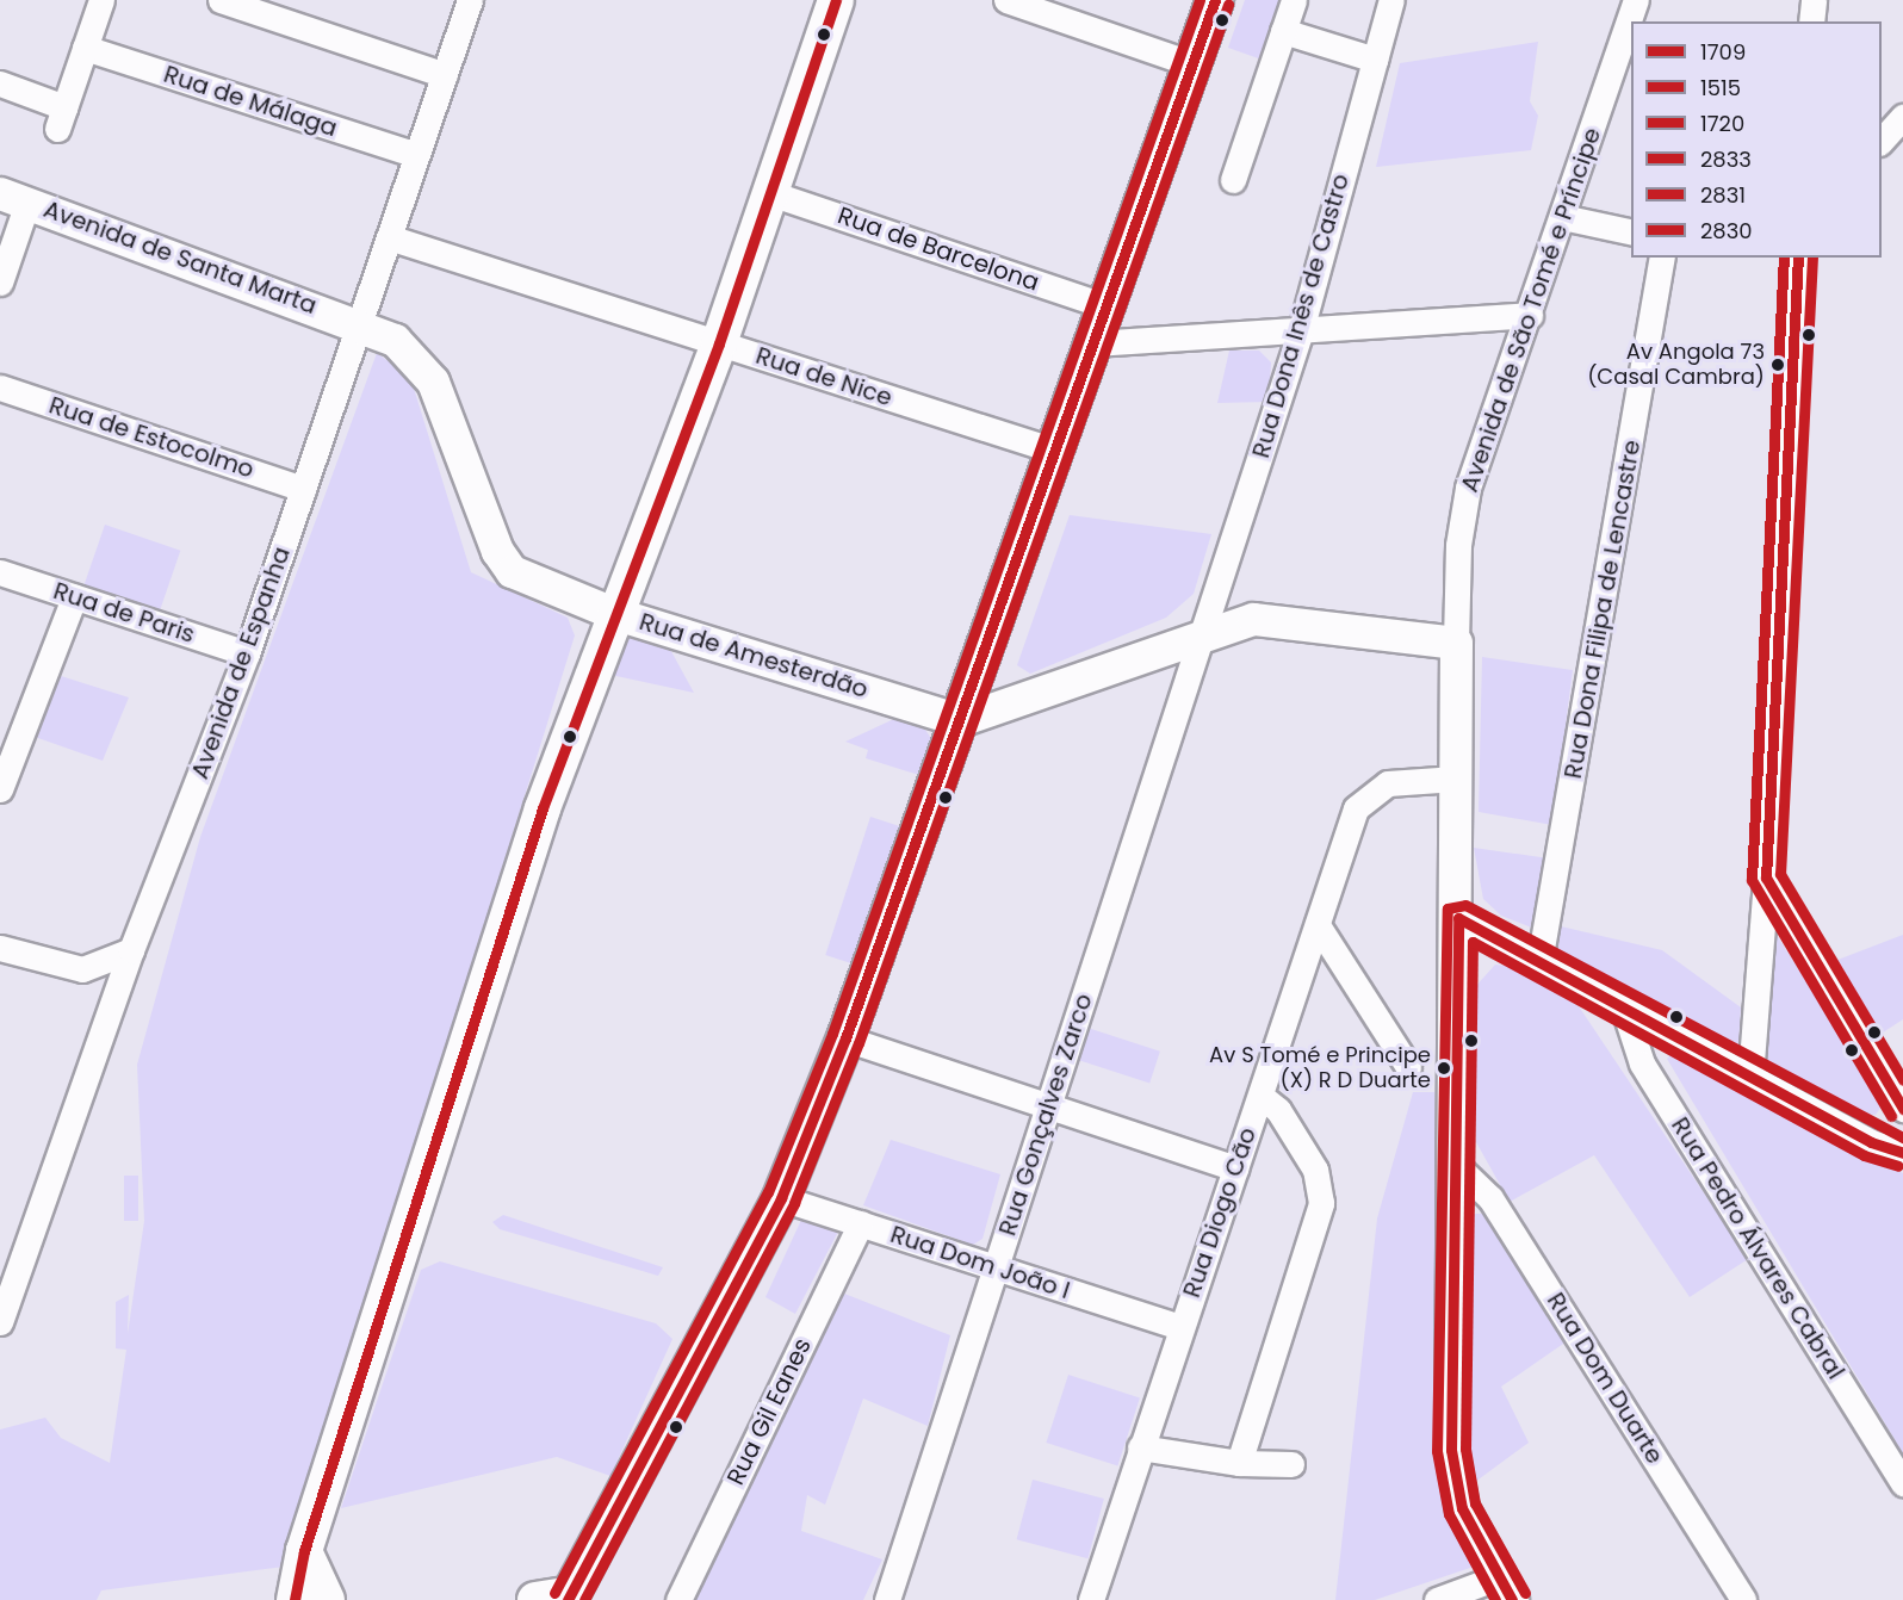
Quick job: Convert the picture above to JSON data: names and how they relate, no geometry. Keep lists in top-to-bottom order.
{
  "streets": {
    "street": [
      "Rua de Málaga",
      "Rua de Barcelona",
      "Avenida de Santa Marta",
      "Avenida de São Tomé e Príncipe",
      "Rua Dona Inês de Castro",
      "Rua de Nice",
      "Rua de Estocolmo",
      "Rua Dona Filipa de Lencastre",
      "Rua de Paris",
      "Rua de Amesterdão",
      "Avenida de Espanha",
      "Rua Gonçalves Zarco",
      "Rua Diogo Cão",
      "Rua Pedro Álvares Cabral",
      "Rua Dom João I",
      "Rua Dom Duarte",
      "Rua Gil Eanes"
    ]
  },
  "crossings": [
    ["Rua de Málaga", "Avenida de Espanha"],
    ["Avenida de Santa Marta", "Rua de Amesterdão"],
    ["Avenida de Santa Marta", "Avenida de Espanha"],
    ["Avenida de São Tomé e Príncipe", "Rua Diogo Cão"],
    ["Avenida de São Tomé e Príncipe", "Rua Dom Duarte"],
    ["Rua Dona Inês de Castro", "Rua Gonçalves Zarco"],
    ["Rua de Nice", "Avenida de Espanha"],
    ["Rua de Estocolmo", "Avenida de Espanha"],
    ["Rua de Paris", "Avenida de Espanha"],
    ["Rua de Amesterdão", "Avenida de Espanha"],
    ["Rua Gonçalves Zarco", "Rua Dom João I"],
    ["Rua Diogo Cão", "Rua Dom João I"],
    ["Rua Dom João I", "Rua Gil Eanes"]
  ],
  "places": ["Av Angola 73 (Casal Cambra)", "Av S Tomé e Principe (X) R D Duarte"],
  "lines": [
    "transit line 1709",
    "transit line 1720",
    "transit line 1515",
    "transit line 2833",
    "transit line 2831",
    "transit line 2830"
  ],
  "legend": [
    "1709",
    "1515",
    "1720",
    "2833",
    "2831",
    "2830"
  ]
}
